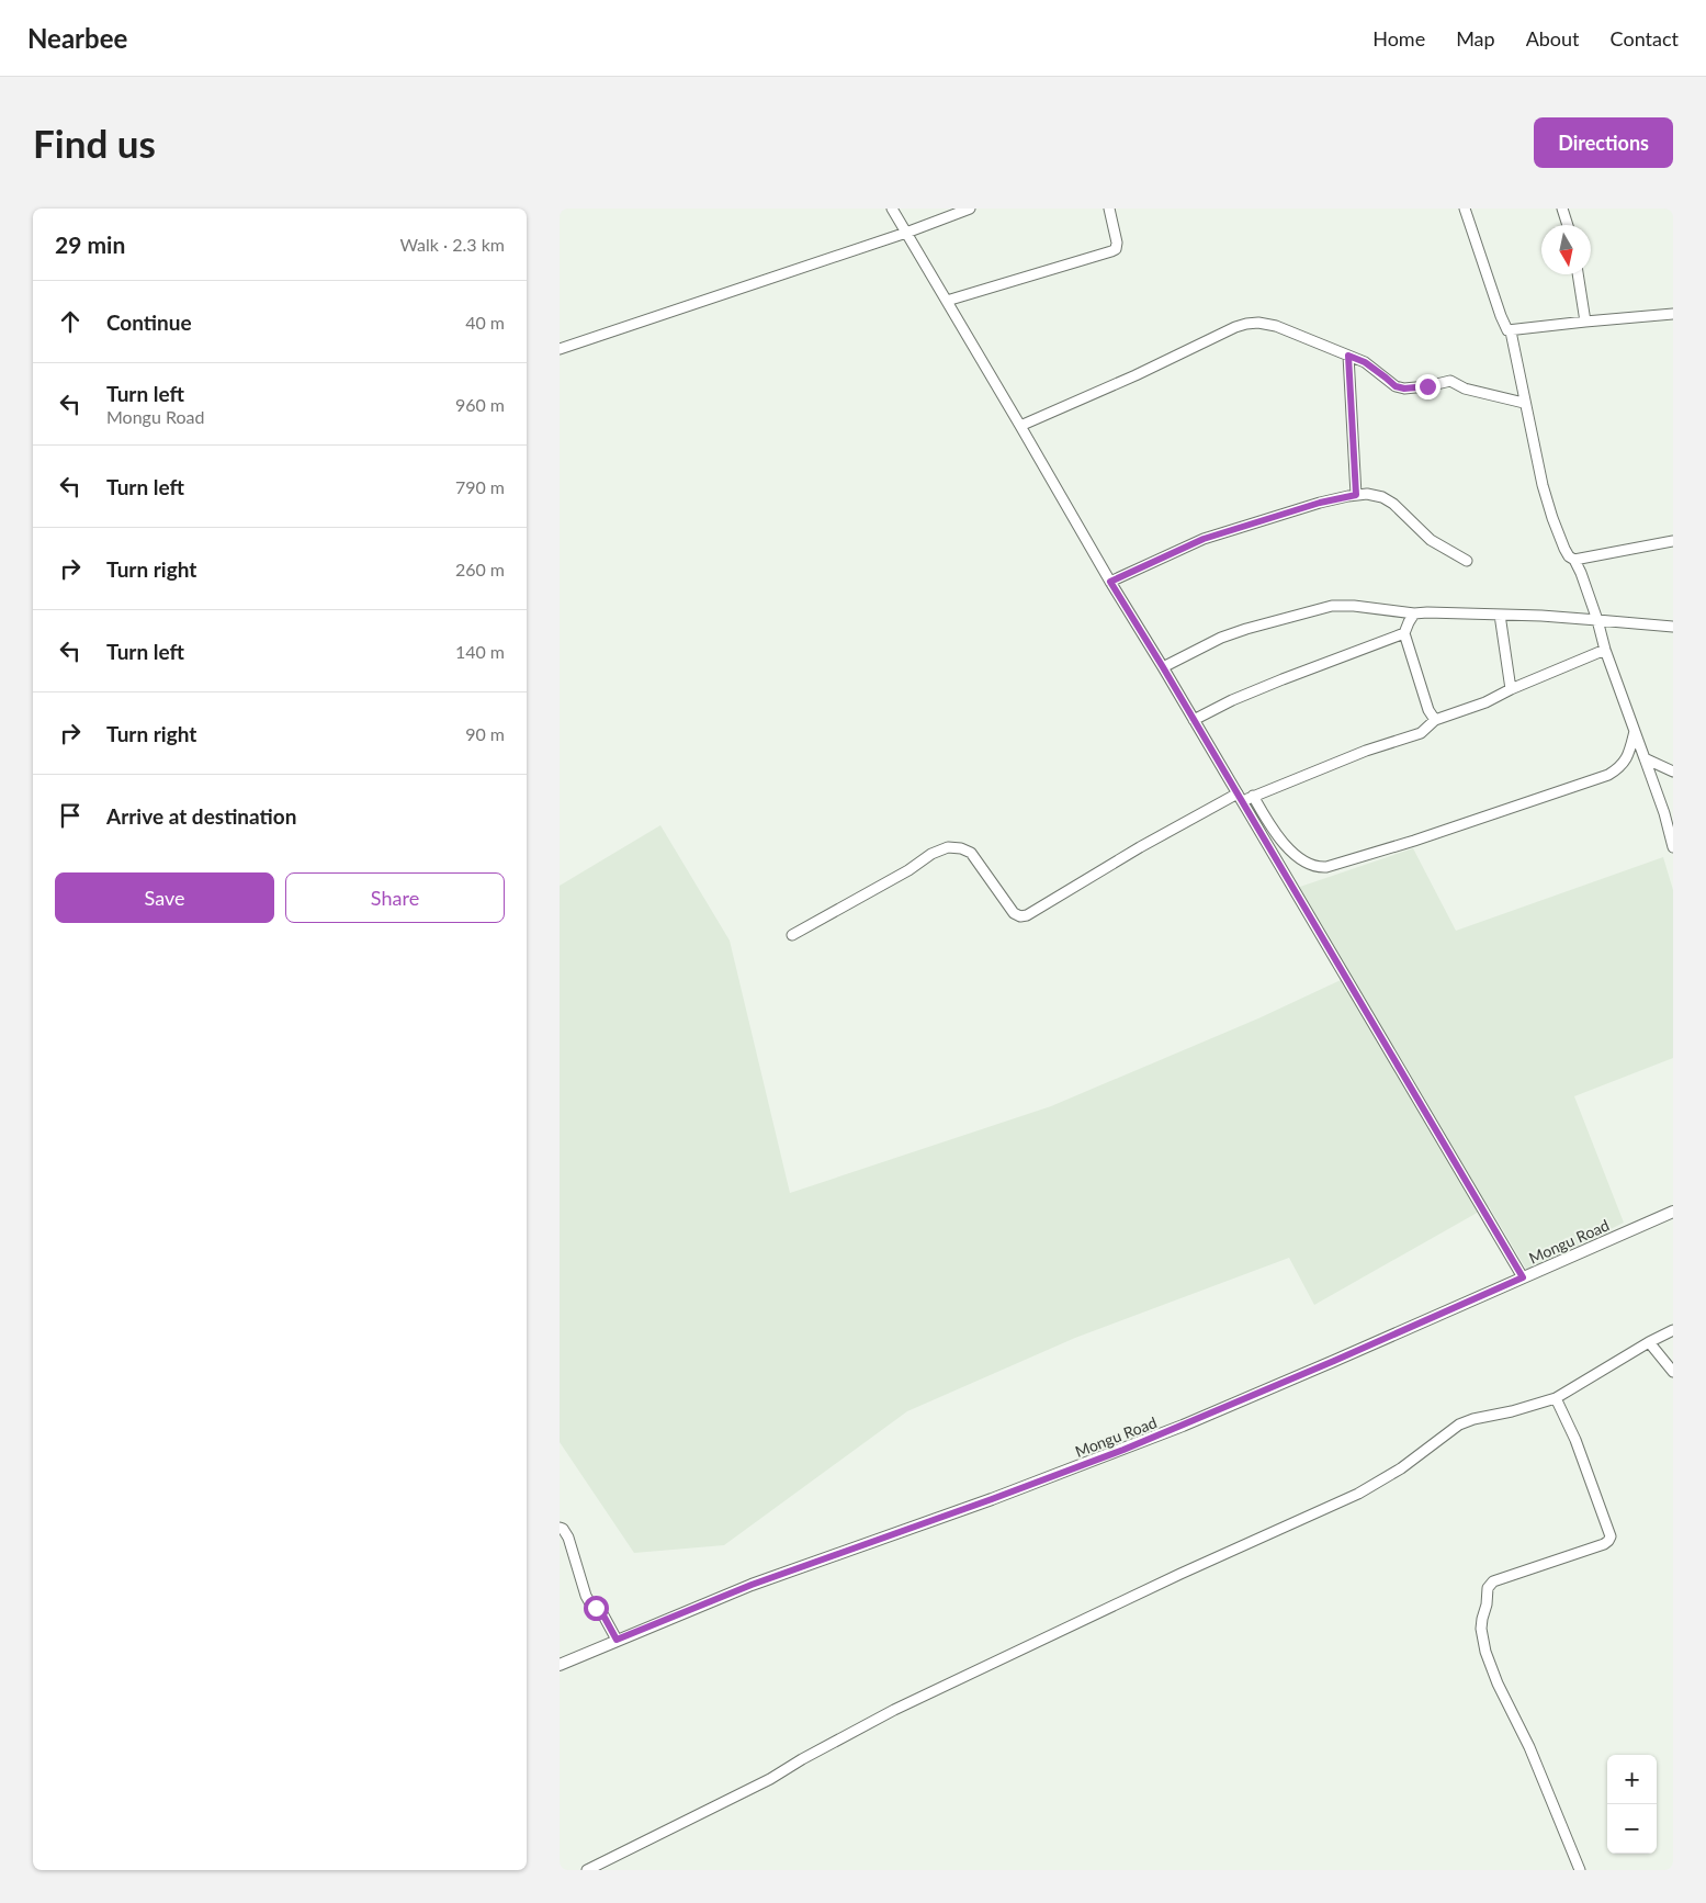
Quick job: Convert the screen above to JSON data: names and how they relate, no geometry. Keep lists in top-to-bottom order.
{
  "streets": {
    "main road": ["Mongu Road"]
  },
  "north": "bottom",
  "page": {
    "header": "Nearbee",
    "nav": [
      "Home",
      "Map",
      "About",
      "Contact"
    ],
    "buttons": [
      "Directions",
      ["Save", "Share"]
    ],
    "title": "Find us",
    "heading": ["29 min", "Walk · 2.3 km"],
    "list": [
      ["Continue", "40 m"],
      ["Turn left", "Mongu Road", "960 m"],
      ["Turn left", "790 m"],
      ["Turn right", "260 m"],
      ["Turn left", "140 m"],
      ["Turn right", "90 m"],
      "Arrive at destination"
    ],
    "map_buttons": ["+", "−"]
  }
}
